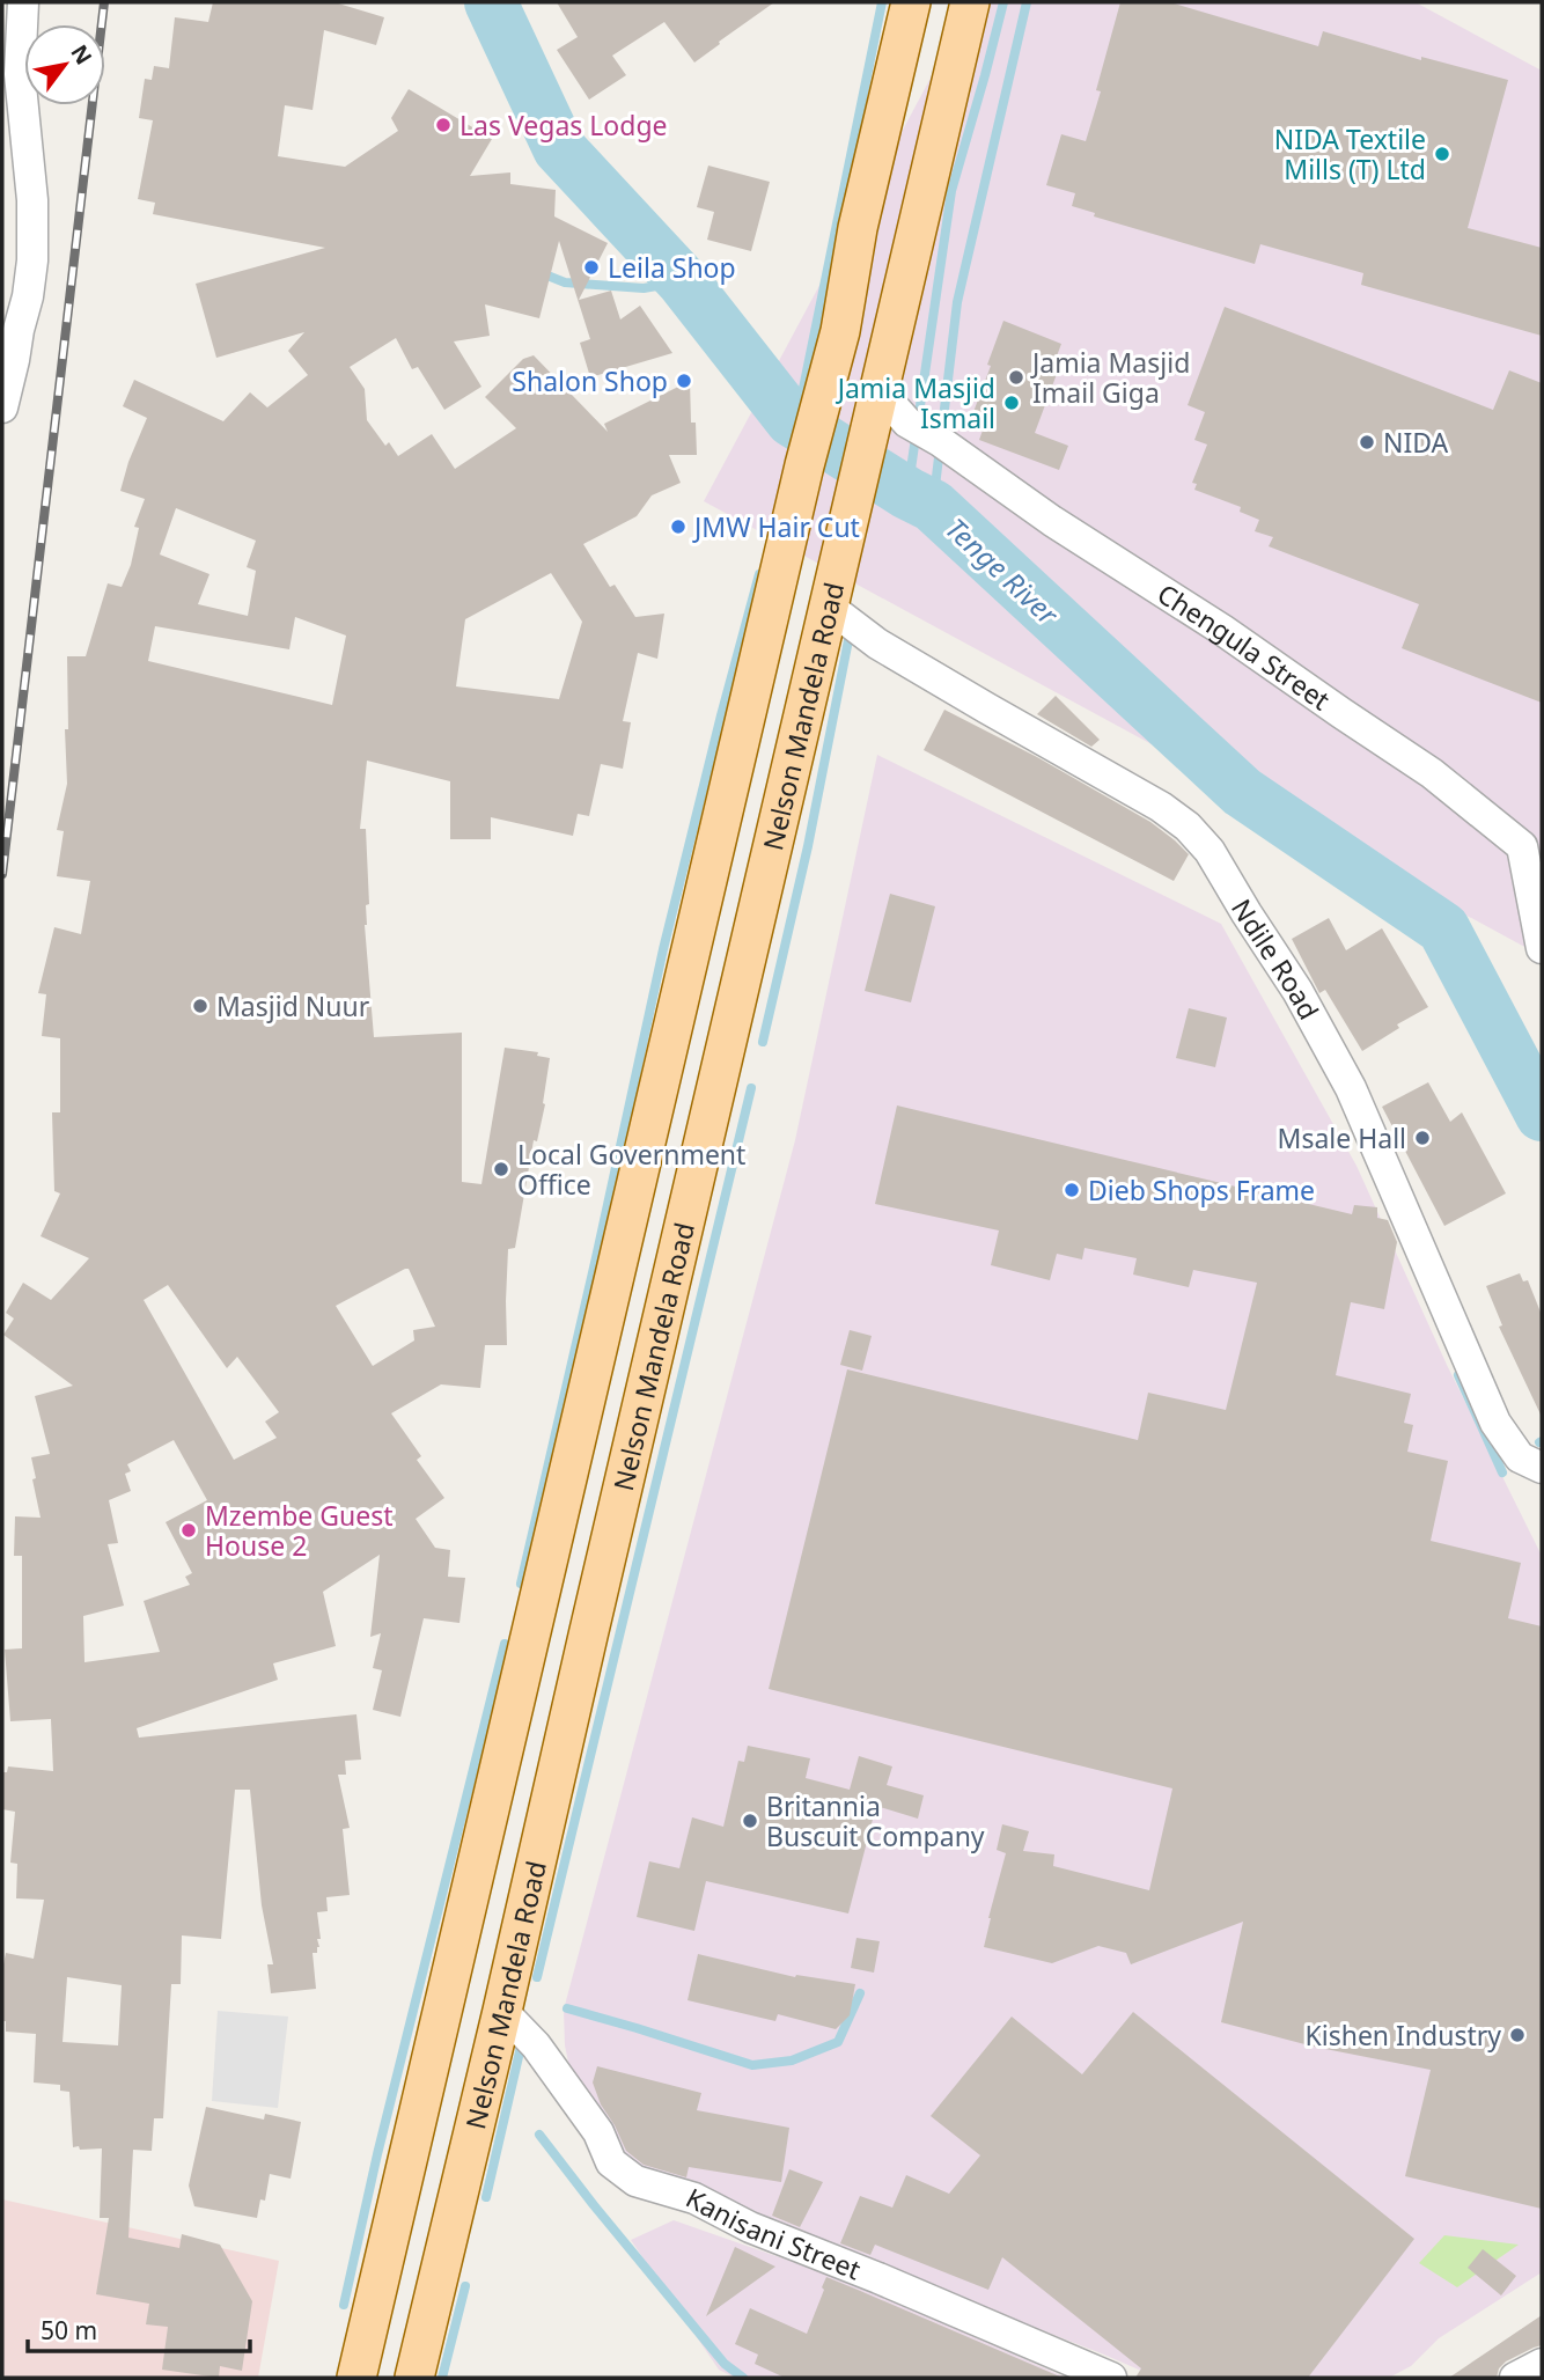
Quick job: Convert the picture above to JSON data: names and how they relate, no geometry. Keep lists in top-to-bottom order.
{
  "streets": {
    "main road": ["Nelson Mandela Road"],
    "street": ["Chengula Street", "Ndile Road", "Kanisani Street"]
  },
  "crossings": [
    ["Chengula Street", "Nelson Mandela Road"],
    ["Nelson Mandela Road", "Ndile Road"],
    ["Nelson Mandela Road", "Kanisani Street"]
  ],
  "water": ["Tenge River"],
  "places": [
    "Las Vegas Lodge",
    "NIDA Textile Mills (T) Ltd",
    "Leila Shop",
    "Jamia Masjid Imail Giga",
    "Shalon Shop",
    "Jamia Masjid Ismail",
    "NIDA",
    "JMW Hair Cut",
    "Masjid Nuur",
    "Msale Hall",
    "Local Government Office",
    "Dieb Shops Frame",
    "Mzembe Guest House 2",
    "Britannia Buscuit Company",
    "Kishen Industry"
  ],
  "scale_bar": "50 m",
  "north": "top right"
}
